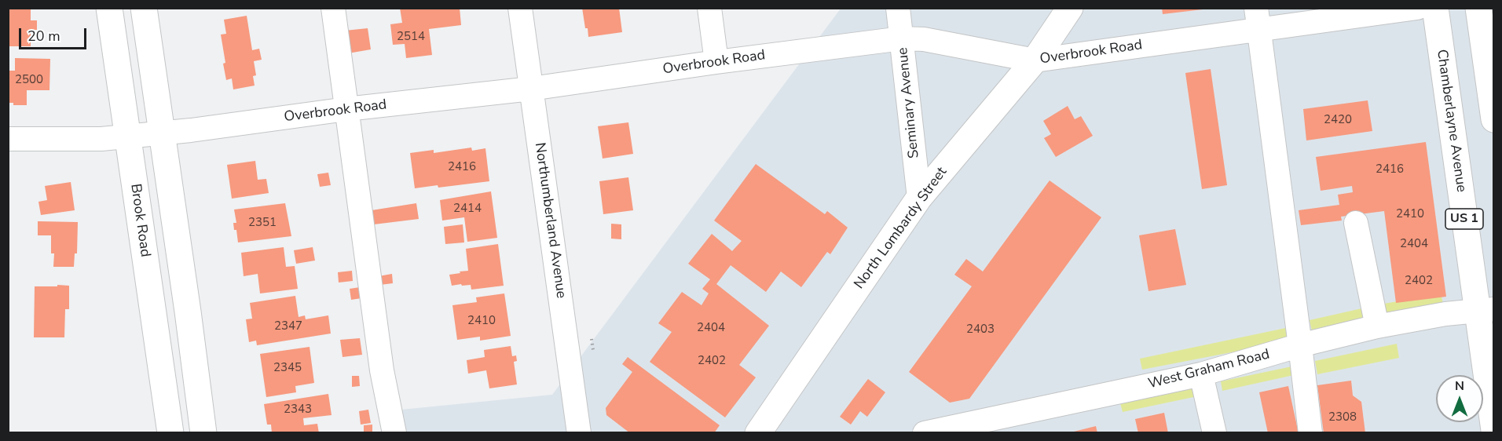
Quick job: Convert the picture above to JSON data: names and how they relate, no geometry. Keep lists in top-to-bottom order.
{
  "streets": {
    "main road": [
      "Chamberlayne Avenue",
      "US 1",
      "Brook Road",
      "North Lombardy Street"
    ],
    "street": [
      "Overbrook Road",
      "Seminary Avenue",
      "Northumberland Avenue",
      "West Graham Road"
    ]
  },
  "crossings": [
    ["Overbrook Road", "Seminary Avenue"],
    ["Overbrook Road", "Brook Road"],
    ["Overbrook Road", "Northumberland Avenue"],
    ["Overbrook Road", "North Lombardy Street"],
    ["Seminary Avenue", "North Lombardy Street"],
    ["Chamberlayne Avenue", "West Graham Road"]
  ],
  "house_numbers": [
    "2514",
    "2500",
    "2420",
    "2416",
    "2416",
    "2414",
    "2410",
    "2351",
    "2404",
    "2402",
    "2410",
    "2347",
    "2404",
    "2403",
    "2402",
    "2345",
    "2343",
    "2308"
  ],
  "scale_bar": "20 m",
  "north": "top"
}
